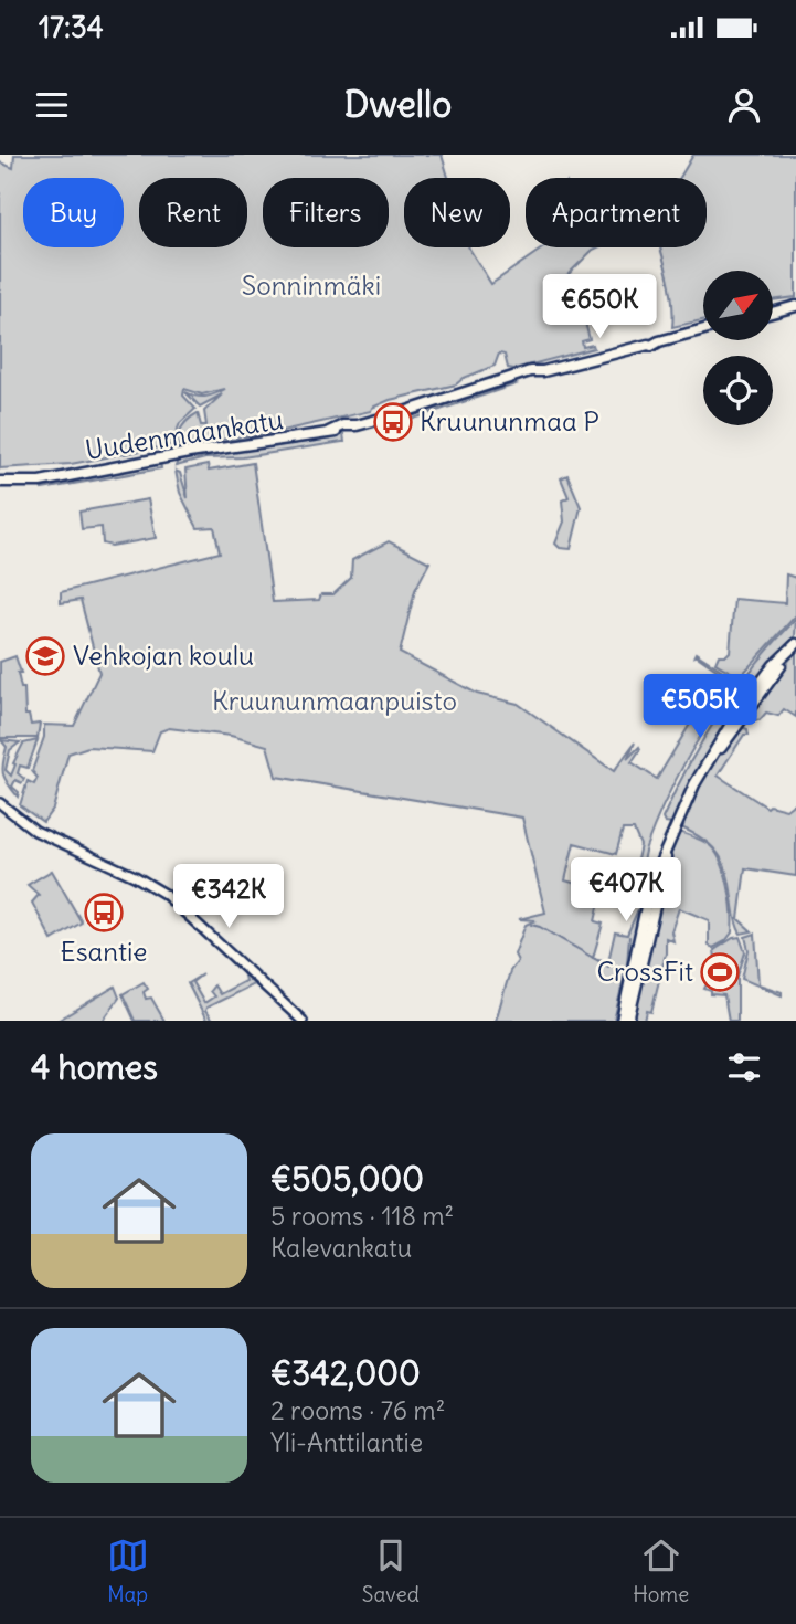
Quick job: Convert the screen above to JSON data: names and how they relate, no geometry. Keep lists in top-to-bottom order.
{
  "streets": {
    "main road": ["Uudenmaankatu"]
  },
  "parks": ["Sonninmäki", "Kruununmaanpuisto"],
  "places": {
    "bus stop": ["Kruununmaa P", "Esantie"],
    "school or university": ["Vehkojan koulu"],
    "sports": ["CrossFit"]
  },
  "north": "top right",
  "page": {
    "status": "17:34",
    "header": "Dwello",
    "chip": [
      "Buy",
      "Rent",
      "Filters",
      "New",
      "Apartment"
    ],
    "price": [
      "€650K",
      "€505K",
      "€407K",
      "€342K"
    ],
    "heading": "4 homes",
    "list": [
      {
        "name": "€505,000",
        "note": "5 rooms · 118 m² · Kalevankatu"
      },
      {
        "name": "€342,000",
        "note": "2 rooms · 76 m² · Yli-Anttilantie"
      }
    ],
    "tabs": ["Map", "Saved", "Home"]
  }
}
